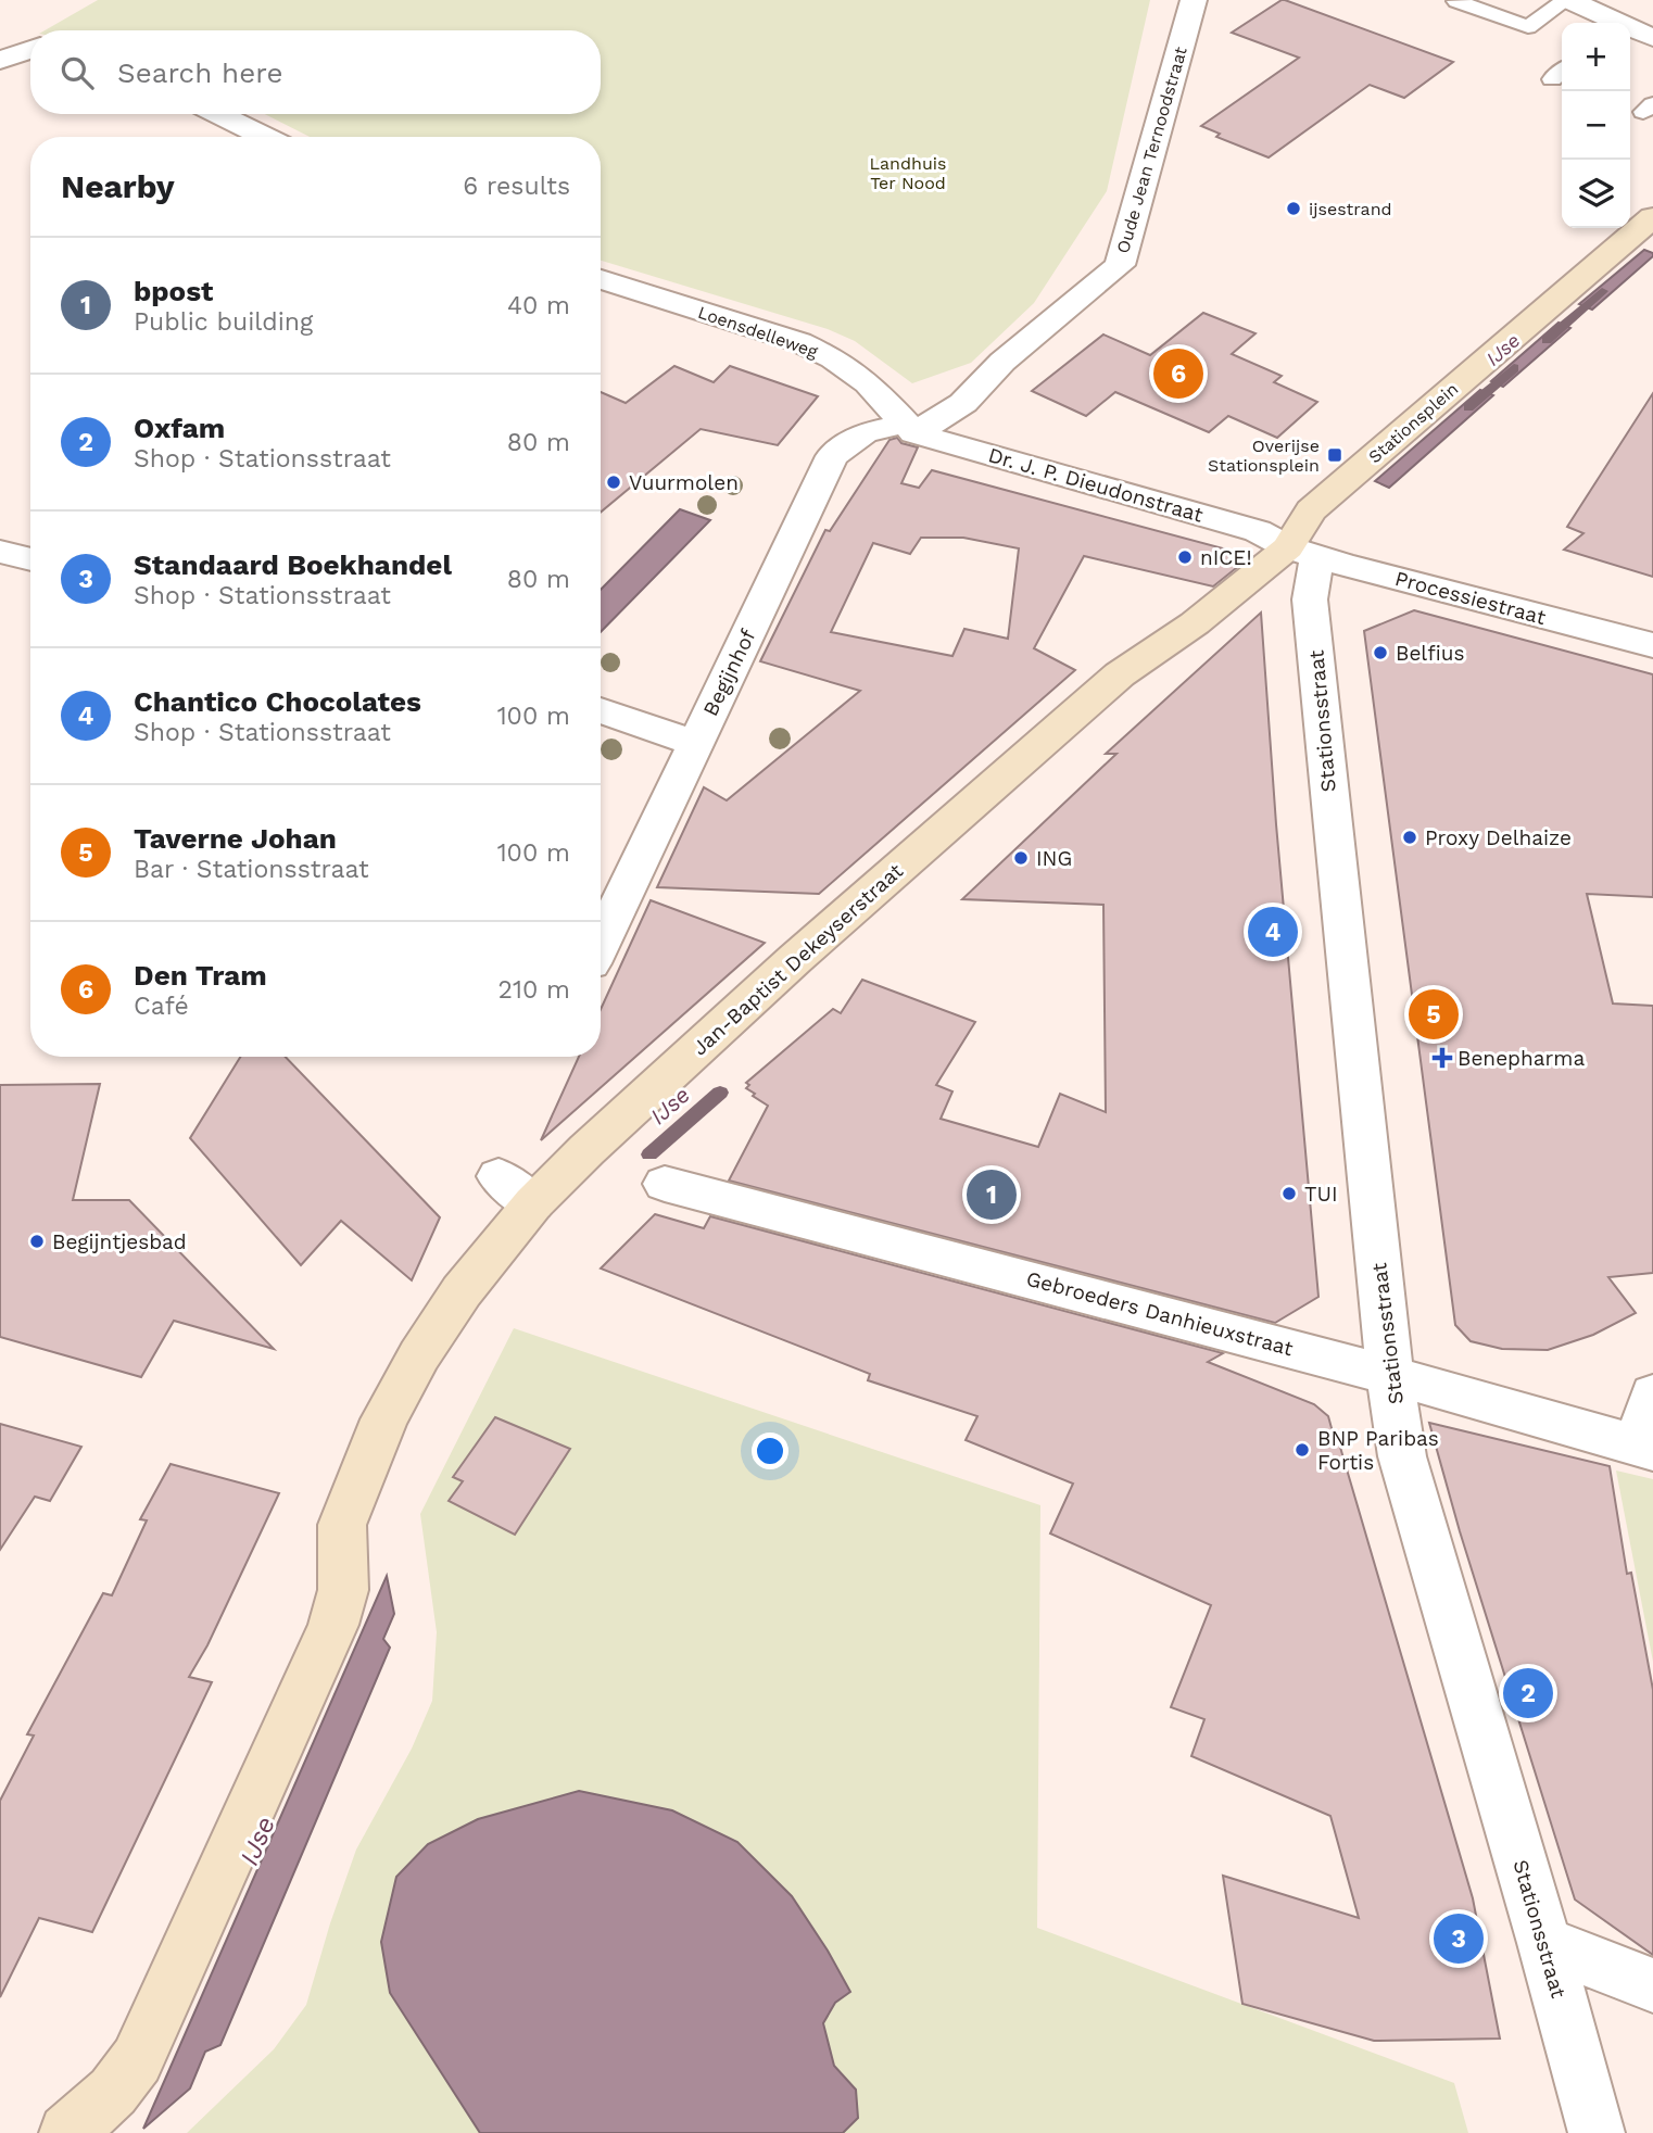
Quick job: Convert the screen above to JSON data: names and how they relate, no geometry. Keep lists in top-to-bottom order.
{
  "streets": {
    "main road": ["Stationsplein", "Jan-Baptist Dekeyserstraat"],
    "street": [
      "Oude Jean Ternoodstraat",
      "Loensdelleweg",
      "Dr. J. P. Dieudonstraat",
      "Processiestraat",
      "Begijnhof",
      "Stationsstraat",
      "Gebroeders Danhieuxstraat"
    ]
  },
  "crossings": [
    ["Oude Jean Ternoodstraat", "Loensdelleweg"],
    ["Oude Jean Ternoodstraat", "Dr. J. P. Dieudonstraat"],
    ["Oude Jean Ternoodstraat", "Begijnhof"],
    ["Loensdelleweg", "Dr. J. P. Dieudonstraat"],
    ["Loensdelleweg", "Begijnhof"],
    ["Stationsplein", "Dr. J. P. Dieudonstraat"],
    ["Stationsplein", "Processiestraat"],
    ["Stationsplein", "Stationsstraat"],
    ["Stationsplein", "Jan-Baptist Dekeyserstraat"],
    ["Dr. J. P. Dieudonstraat", "Processiestraat"],
    ["Dr. J. P. Dieudonstraat", "Begijnhof"],
    ["Dr. J. P. Dieudonstraat", "Stationsstraat"],
    ["Dr. J. P. Dieudonstraat", "Jan-Baptist Dekeyserstraat"],
    ["Processiestraat", "Stationsstraat"],
    ["Processiestraat", "Jan-Baptist Dekeyserstraat"],
    ["Stationsstraat", "Jan-Baptist Dekeyserstraat"],
    ["Stationsstraat", "Gebroeders Danhieuxstraat"]
  ],
  "water": ["IJse"],
  "parks": ["Landhuis Ter Nood"],
  "places": {
    "other": [
      "ijsestrand",
      "Vuurmolen",
      "nICE!",
      "Belfius",
      "Proxy Delhaize",
      "ING",
      "TUI",
      "Begijntjesbad",
      "BNP Paribas Fortis"
    ],
    "transit": ["Overijse Stationsplein"],
    "health": ["Benepharma"]
  },
  "page": {
    "map_buttons": ["+", "−"],
    "search": "Search here",
    "heading": ["Nearby", "6 results"],
    "list": [
      {
        "mark": "1",
        "name": "bpost",
        "note": "Public building",
        "value": "40 m"
      },
      {
        "mark": "2",
        "name": "Oxfam",
        "note": "Shop · Stationsstraat",
        "value": "80 m"
      },
      {
        "mark": "3",
        "name": "Standaard Boekhandel",
        "note": "Shop · Stationsstraat",
        "value": "80 m"
      },
      {
        "mark": "4",
        "name": "Chantico Chocolates",
        "note": "Shop · Stationsstraat",
        "value": "100 m"
      },
      {
        "mark": "5",
        "name": "Taverne Johan",
        "note": "Bar · Stationsstraat",
        "value": "100 m"
      },
      {
        "mark": "6",
        "name": "Den Tram",
        "note": "Café",
        "value": "210 m"
      }
    ],
    "pins": [
      "6",
      "4",
      "5",
      "1",
      "2",
      "3"
    ]
  }
}
